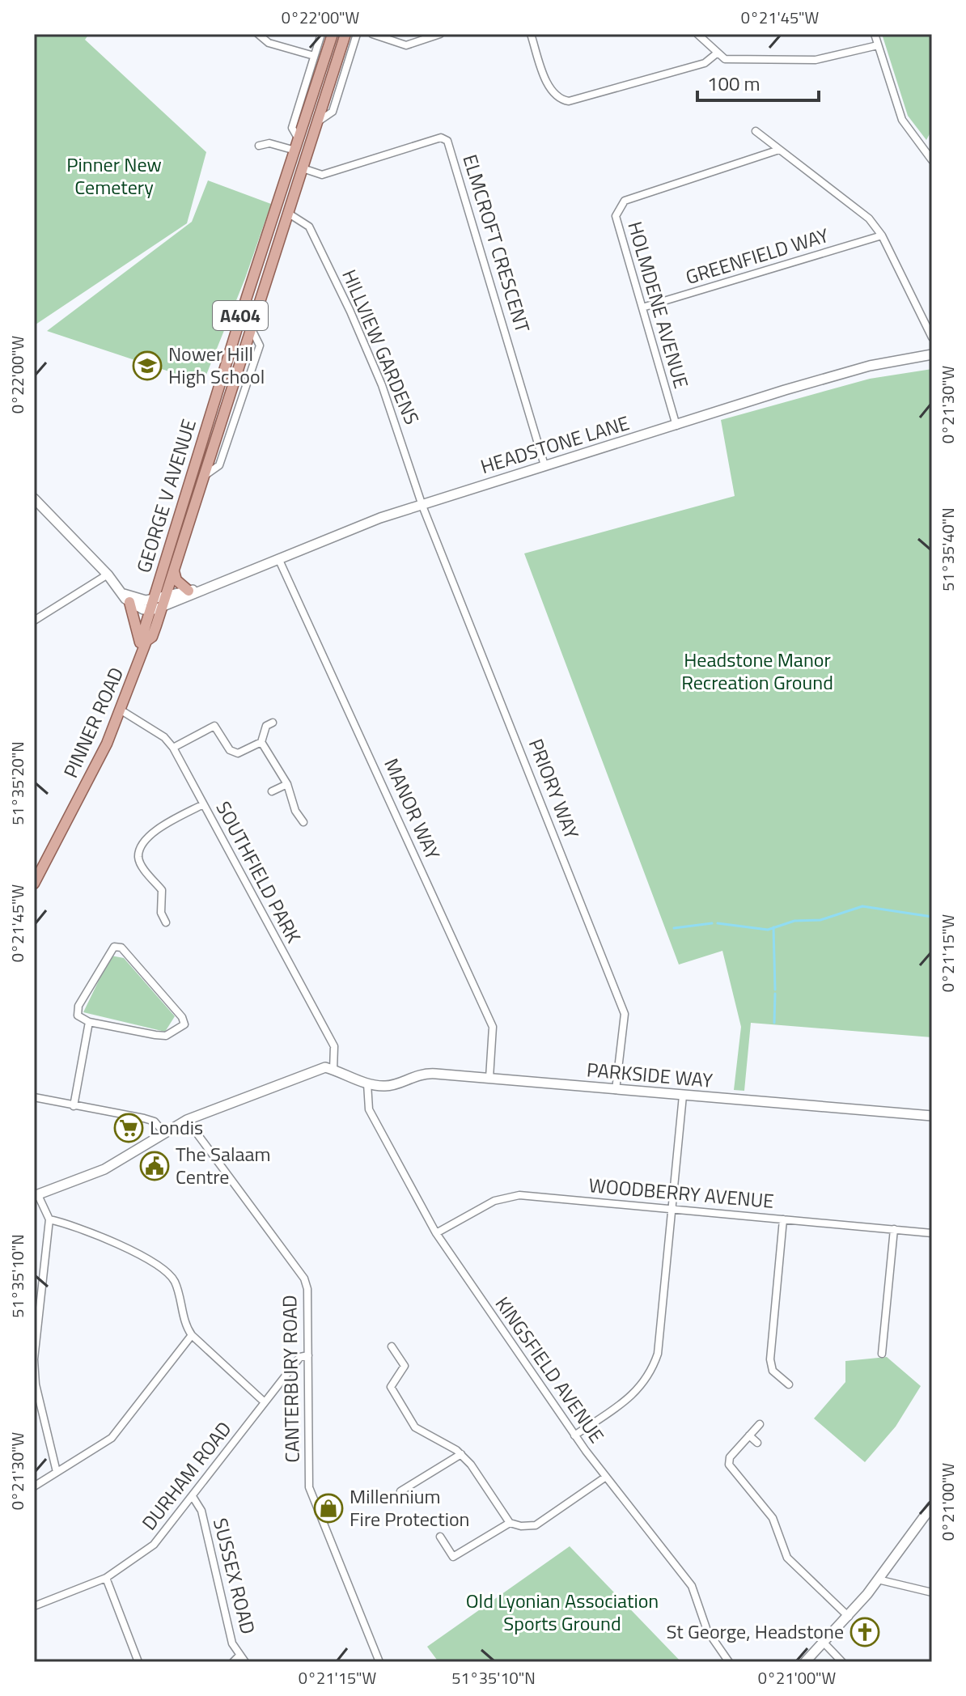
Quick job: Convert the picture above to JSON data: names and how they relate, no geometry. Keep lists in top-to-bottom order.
{
  "streets": {
    "main road": ["A404", "GEORGE V AVENUE", "PINNER ROAD"],
    "street": [
      "ELMCROFT CRESCENT",
      "GREENFIELD WAY",
      "HOLMDENE AVENUE",
      "HILLVIEW GARDENS",
      "HEADSTONE LANE",
      "PRIORY WAY",
      "MANOR WAY",
      "SOUTHFIELD PARK",
      "PARKSIDE WAY",
      "WOODBERRY AVENUE",
      "KINGSFIELD AVENUE",
      "CANTERBURY ROAD",
      "DURHAM ROAD",
      "SUSSEX ROAD"
    ]
  },
  "crossings": [
    ["ELMCROFT CRESCENT", "HEADSTONE LANE"],
    ["ELMCROFT CRESCENT", "GEORGE V AVENUE"],
    ["GREENFIELD WAY", "HOLMDENE AVENUE"],
    ["HOLMDENE AVENUE", "HEADSTONE LANE"],
    ["HILLVIEW GARDENS", "HEADSTONE LANE"],
    ["HILLVIEW GARDENS", "GEORGE V AVENUE"],
    ["HILLVIEW GARDENS", "PRIORY WAY"],
    ["HEADSTONE LANE", "GEORGE V AVENUE"],
    ["HEADSTONE LANE", "PINNER ROAD"],
    ["HEADSTONE LANE", "PRIORY WAY"],
    ["HEADSTONE LANE", "MANOR WAY"],
    ["GEORGE V AVENUE", "PINNER ROAD"],
    ["PINNER ROAD", "SOUTHFIELD PARK"],
    ["PRIORY WAY", "PARKSIDE WAY"],
    ["MANOR WAY", "PARKSIDE WAY"],
    ["PARKSIDE WAY", "KINGSFIELD AVENUE"],
    ["WOODBERRY AVENUE", "KINGSFIELD AVENUE"],
    ["CANTERBURY ROAD", "DURHAM ROAD"],
    ["DURHAM ROAD", "SUSSEX ROAD"]
  ],
  "parks": ["Pinner New Cemetery", "Headstone Manor Recreation Ground", "Old Lyonian Association Sports Ground"],
  "places": {
    "school or university": ["Nower Hill High School"],
    "supermarket": ["Londis"],
    "public building": ["The Salaam Centre"],
    "shop": ["Millennium Fire Protection"],
    "church": ["St George, Headstone"]
  },
  "scale_bar": "100 m",
  "coordinates": [
    "0°22'00\"W",
    "0°21'45\"W",
    "0°21'30\"W",
    "51°35'40\"N",
    "51°35'20\"N",
    "0°21'15\"W",
    "51°35'10\"N",
    "0°21'00\"W"
  ]
}
